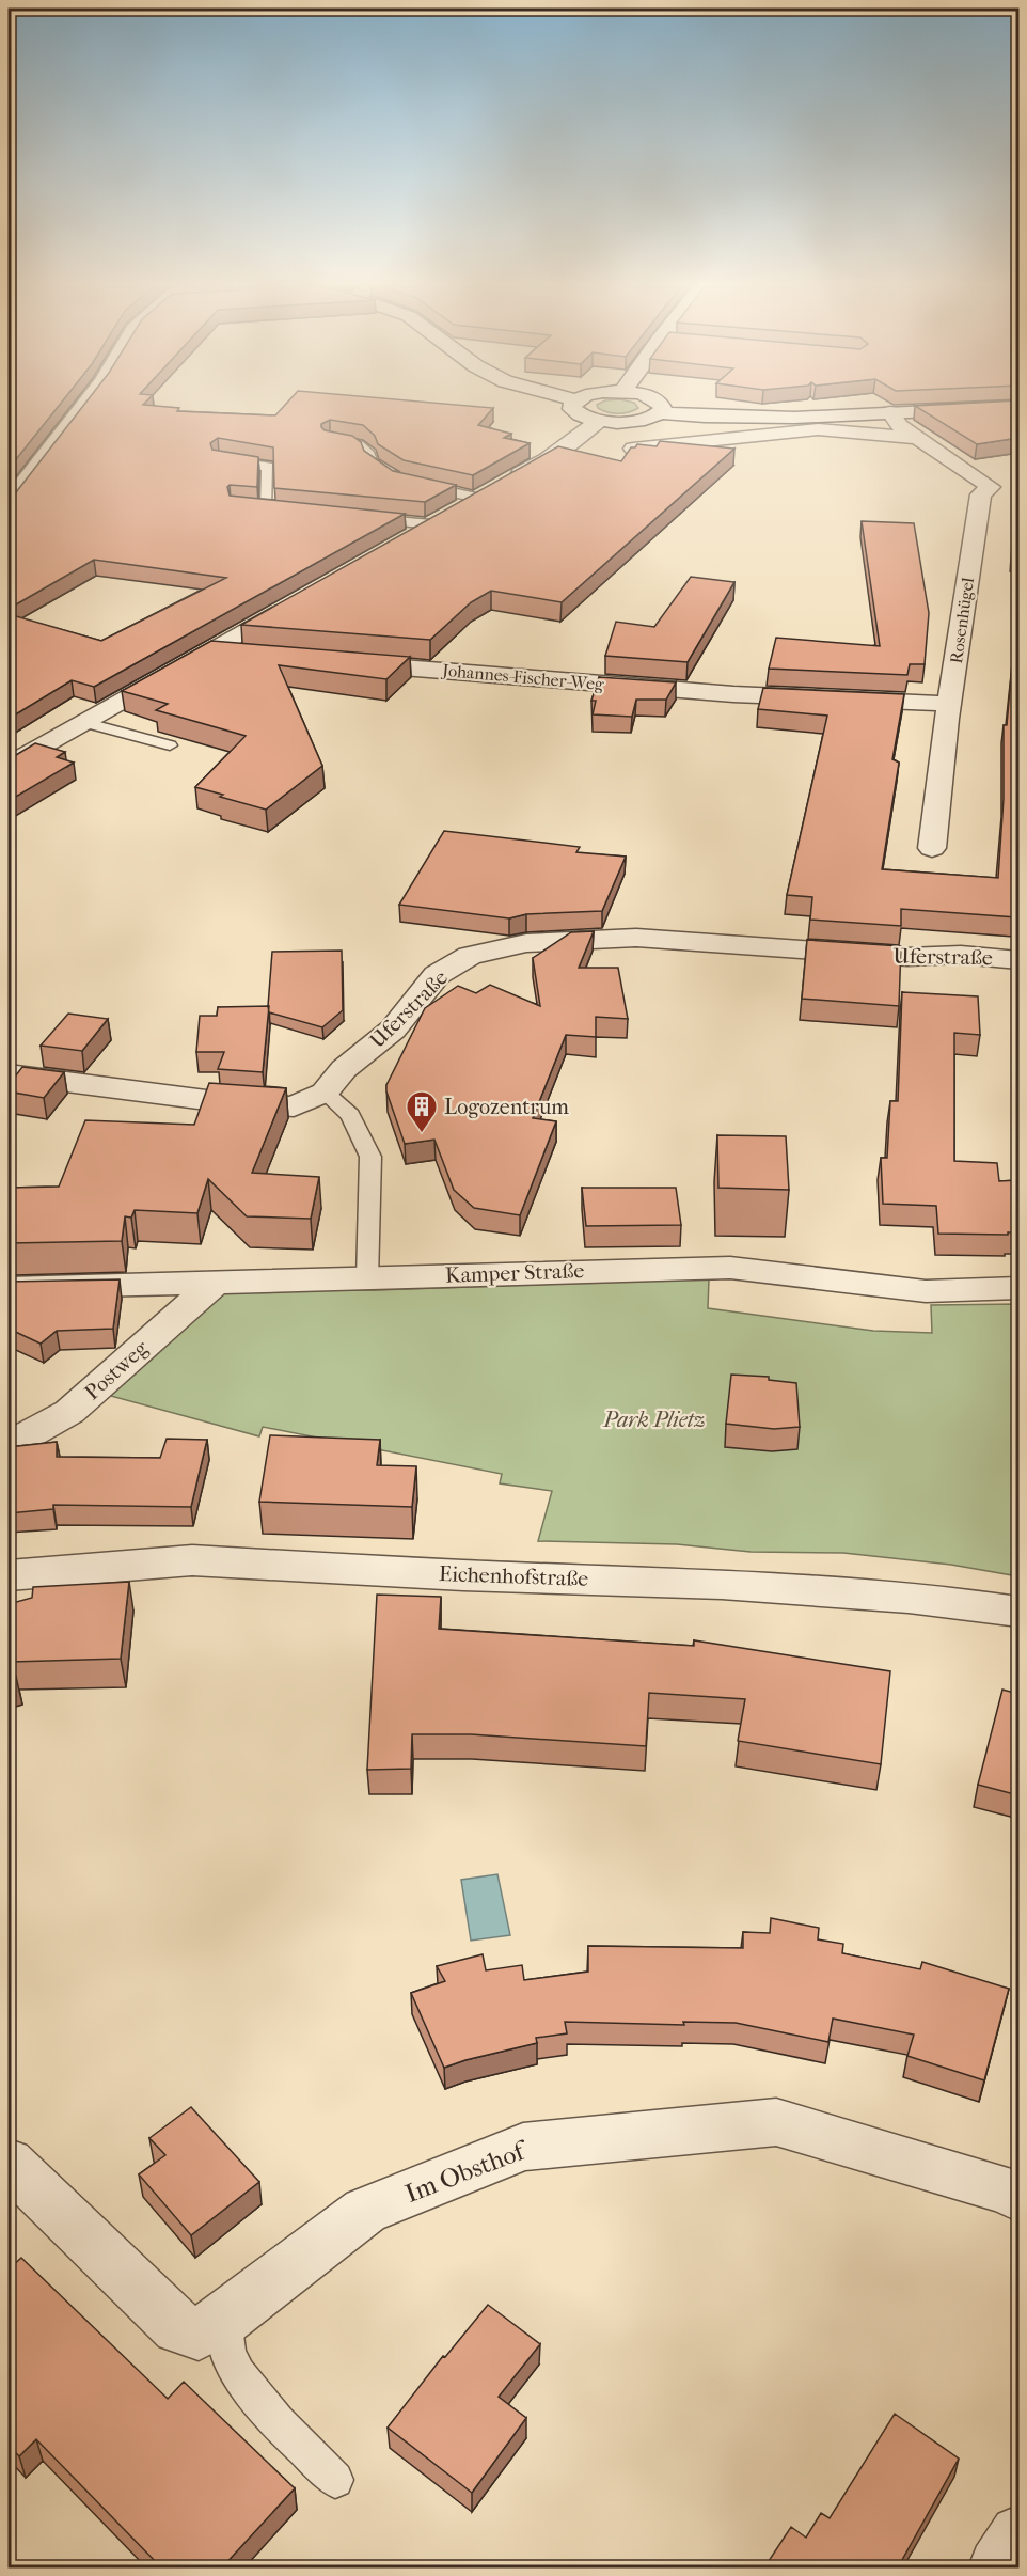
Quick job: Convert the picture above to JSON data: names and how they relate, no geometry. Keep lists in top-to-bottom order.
{
  "streets": {
    "street": [
      "Rosenhügel",
      "Johannes-Fischer-Weg",
      "Uferstraße",
      "Kamper Straße",
      "Postweg",
      "Eichenhofstraße",
      "Im Obsthof"
    ]
  },
  "crossings": [
    ["Rosenhügel", "Johannes-Fischer-Weg"],
    ["Kamper Straße", "Postweg"]
  ],
  "parks": ["Park Plietz"],
  "places": {
    "building": ["Logozentrum"]
  }
}
